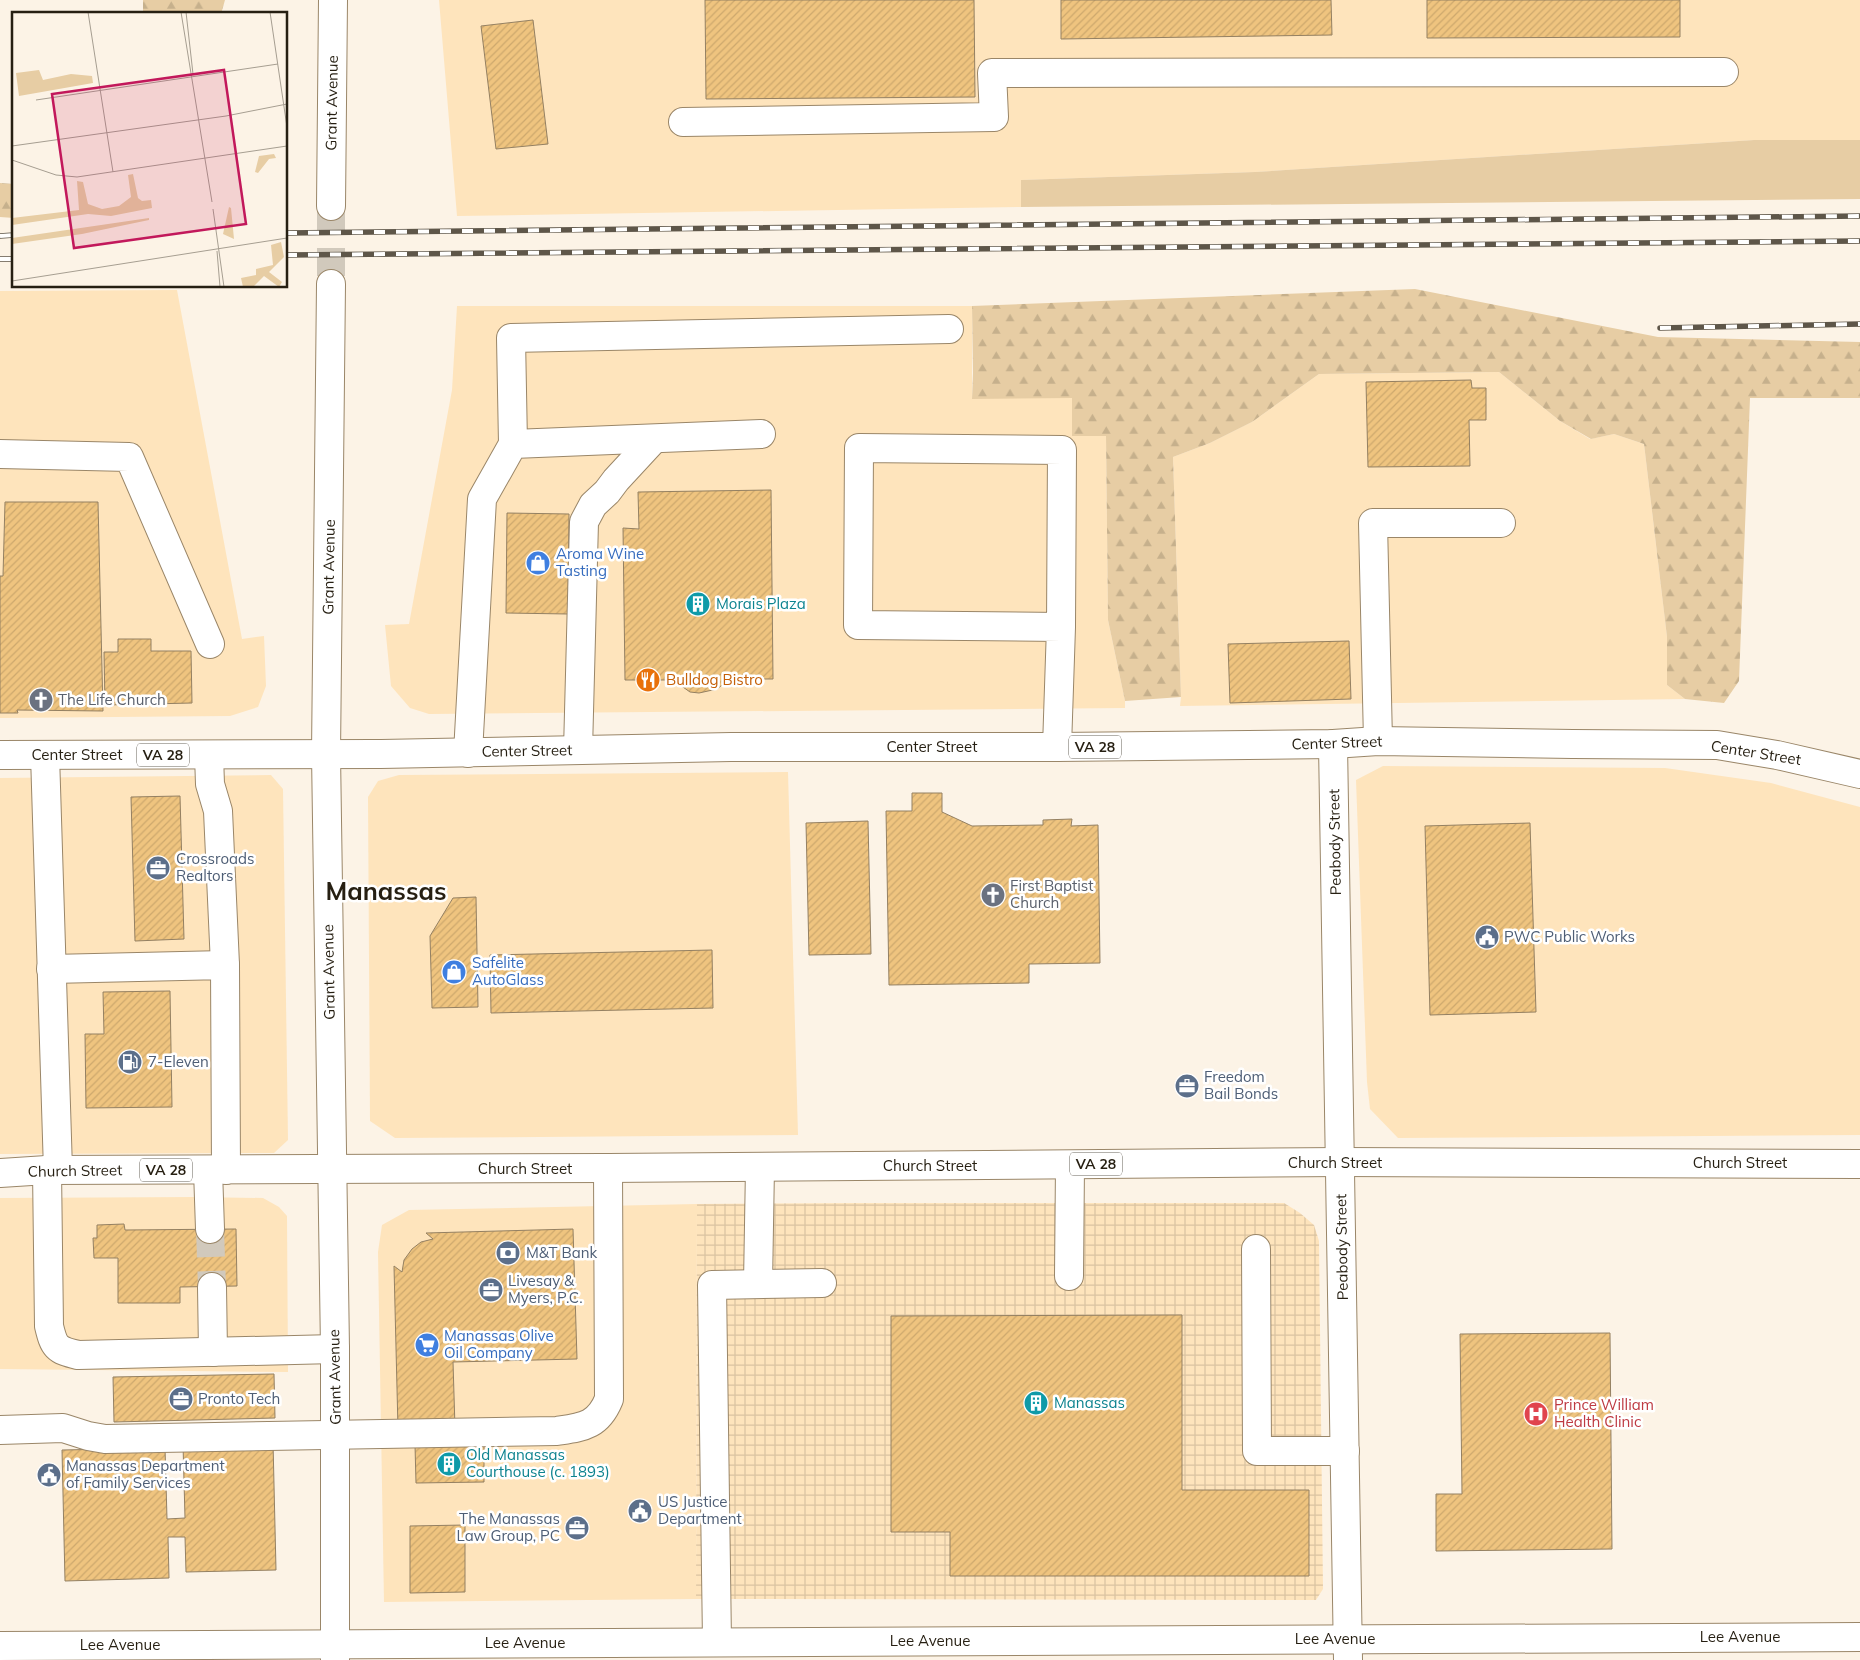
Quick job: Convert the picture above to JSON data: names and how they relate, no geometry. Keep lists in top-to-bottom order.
{
  "streets": {
    "main road": [
      "Grant Avenue",
      "Center Street",
      "VA 28",
      "Peabody Street",
      "Church Street",
      "Lee Avenue"
    ]
  },
  "crossings": [
    ["Grant Avenue", "Center Street"],
    ["Grant Avenue", "Church Street"],
    ["Grant Avenue", "Lee Avenue"],
    ["Center Street", "Peabody Street"],
    ["Peabody Street", "Church Street"],
    ["Peabody Street", "Lee Avenue"]
  ],
  "districts": ["Manassas"],
  "places": {
    "shop": ["Aroma Wine Tasting", "Safelite AutoGlass"],
    "building": ["Morais Plaza", "Manassas", "Old Manassas Courthouse (c. 1893)"],
    "restaurant": ["Bulldog Bistro"],
    "church": ["The Life Church", "First Baptist Church"],
    "office": [
      "Crossroads Realtors",
      "Freedom Bail Bonds",
      "Livesay & Myers, P.C.",
      "Pronto Tech",
      "The Manassas Law Group, PC"
    ],
    "public building": ["PWC Public Works", "Manassas Department of Family Services", "US Justice Department"],
    "fuel station": ["7-Eleven"],
    "bank": ["M&T Bank"],
    "supermarket": ["Manassas Olive Oil Company"],
    "hospital": ["Prince William Health Clinic"]
  }
}
